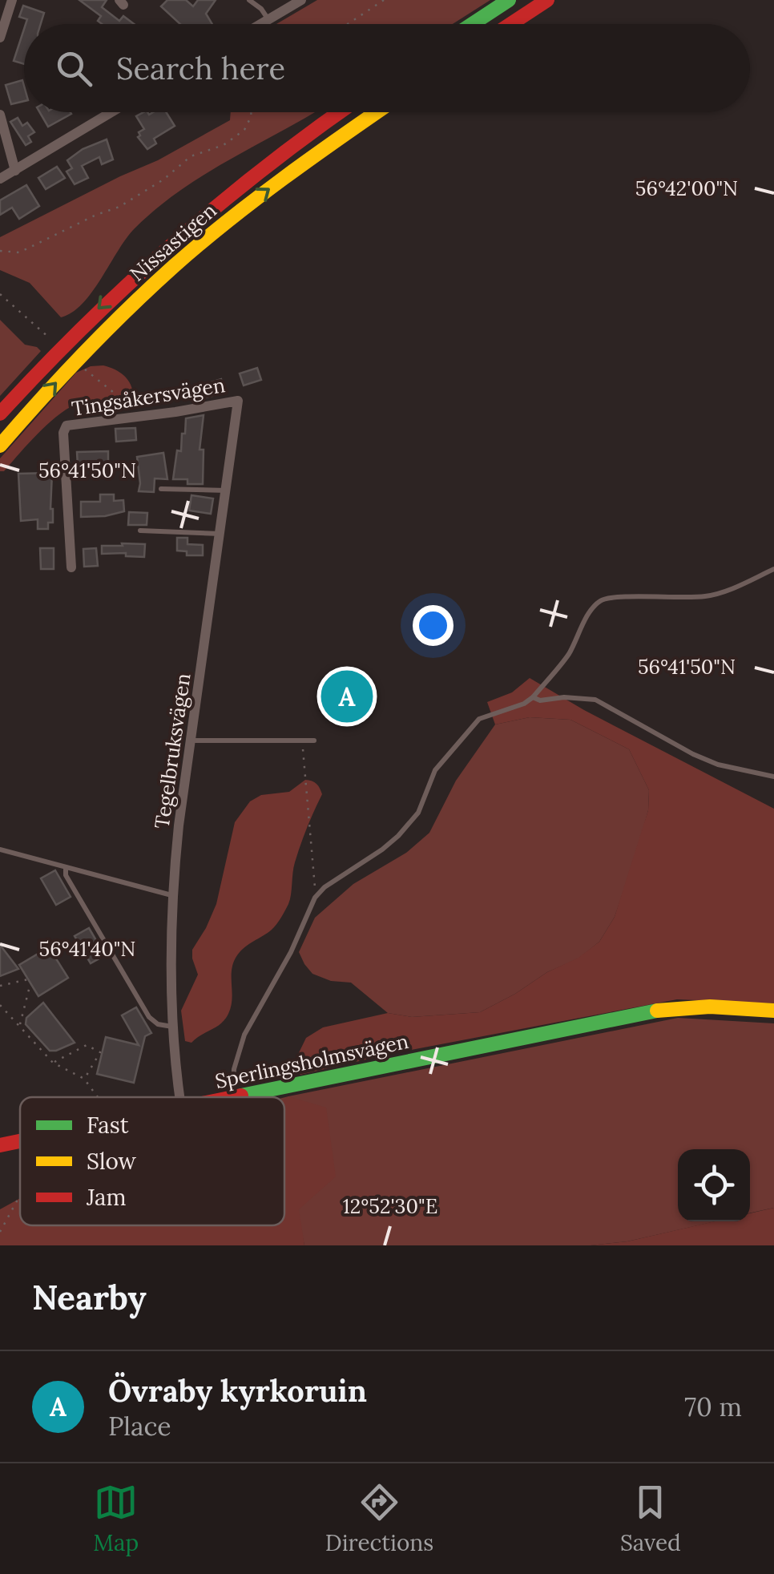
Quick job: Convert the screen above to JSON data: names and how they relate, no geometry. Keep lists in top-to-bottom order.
{
  "streets": {
    "main road": ["Nissastigen", "Sperlingsholmsvägen"],
    "street": ["Tingsåkersvägen", "Tegelbruksvägen"]
  },
  "crossings": [
    ["Tingsåkersvägen", "Tegelbruksvägen"]
  ],
  "legend": ["Fast", "Slow", "Jam"],
  "page": {
    "search": "Search here",
    "pins": "A",
    "heading": "Nearby",
    "list": [
      {
        "mark": "A",
        "name": "Övraby kyrkoruin",
        "note": "Place",
        "value": "70 m"
      }
    ],
    "nav": ["Map", "Directions", "Saved"]
  },
  "coordinates": [
    "56°42'00\"N",
    "56°41'50\"N",
    "56°41'40\"N",
    "12°52'30\"E"
  ]
}
